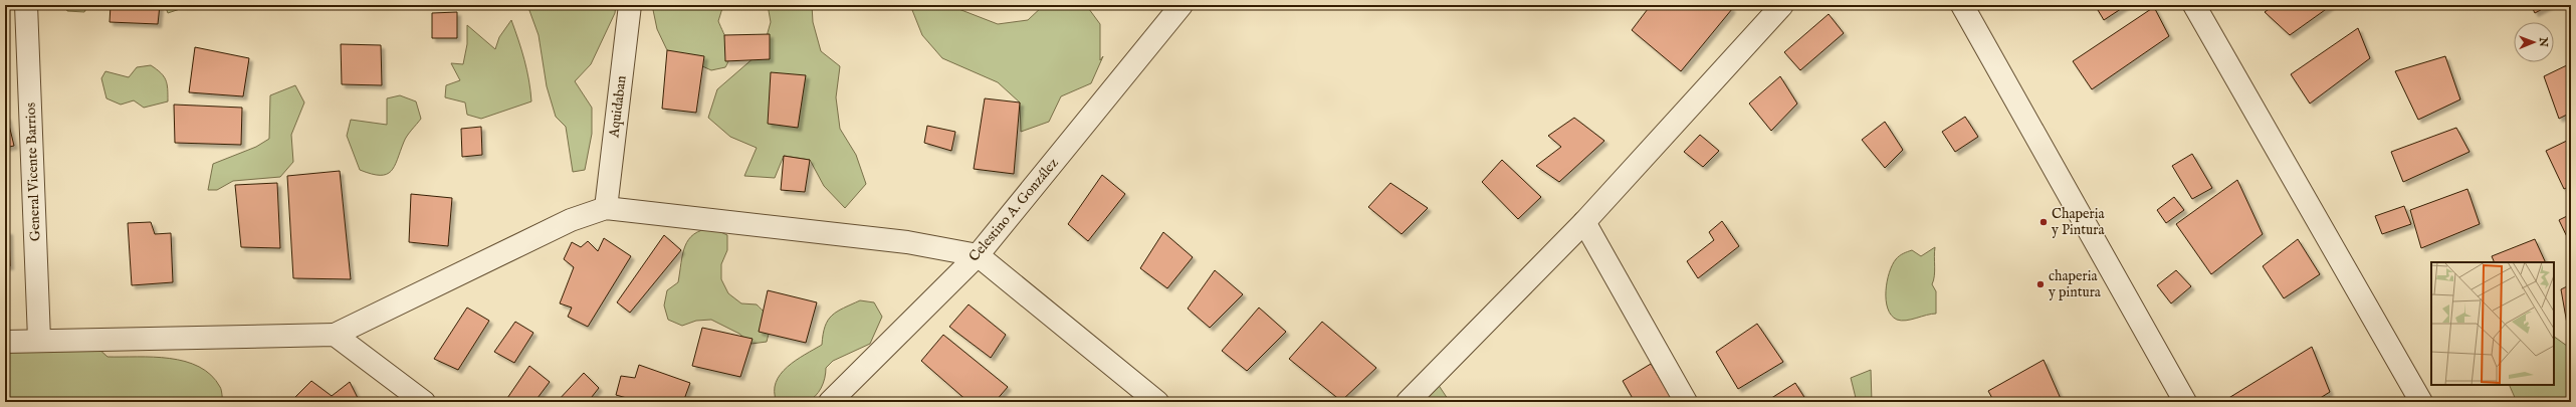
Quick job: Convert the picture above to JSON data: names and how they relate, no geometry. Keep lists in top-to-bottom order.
{
  "streets": {
    "street": ["Aquidaban", "General Vicente Barrios", "Celestino A. González"]
  },
  "places": ["Chaperia y Pintura", "chaperia y pintura"],
  "north": "right"
}
